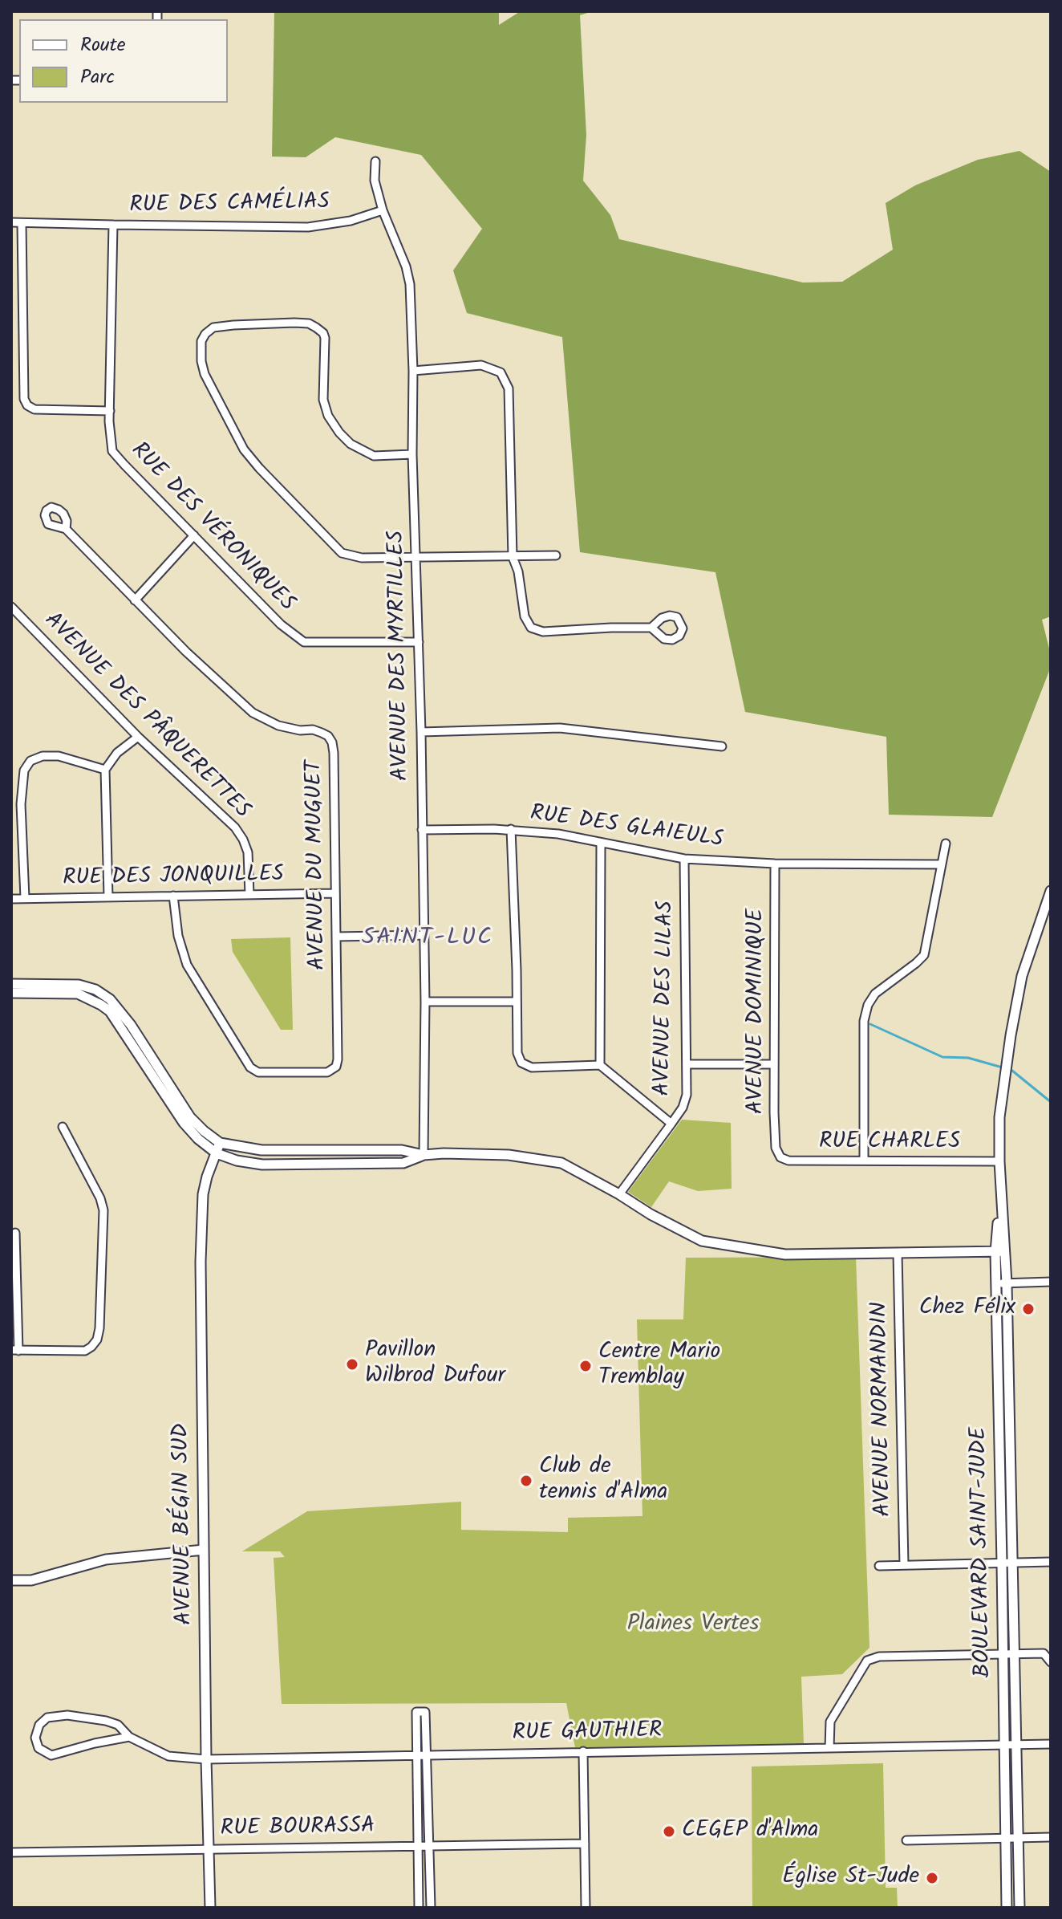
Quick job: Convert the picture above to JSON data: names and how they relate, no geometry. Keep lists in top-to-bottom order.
{
  "streets": {
    "street": [
      "RUE DES CAMÉLIAS",
      "RUE DES VÉRONIQUES",
      "AVENUE DES MYRTILLES",
      "AVENUE DES PÂQUERETTES",
      "RUE DES GLAIEULS",
      "AVENUE DU MUGUET",
      "RUE DES JONQUILLES",
      "AVENUE DES LILAS",
      "AVENUE DOMINIQUE",
      "RUE CHARLES",
      "AVENUE NORMANDIN",
      "AVENUE BÉGIN SUD",
      "BOULEVARD SAINT-JUDE",
      "RUE GAUTHIER",
      "RUE BOURASSA"
    ]
  },
  "crossings": [
    ["RUE DES CAMÉLIAS", "RUE DES VÉRONIQUES"],
    ["RUE DES CAMÉLIAS", "AVENUE DES MYRTILLES"],
    ["RUE DES VÉRONIQUES", "AVENUE DES MYRTILLES"],
    ["AVENUE DES MYRTILLES", "RUE DES GLAIEULS"],
    ["AVENUE DES PÂQUERETTES", "RUE DES JONQUILLES"],
    ["RUE DES GLAIEULS", "AVENUE DES LILAS"],
    ["RUE DES GLAIEULS", "AVENUE DOMINIQUE"],
    ["AVENUE DU MUGUET", "RUE DES JONQUILLES"],
    ["AVENUE DOMINIQUE", "RUE CHARLES"],
    ["RUE CHARLES", "BOULEVARD SAINT-JUDE"],
    ["AVENUE BÉGIN SUD", "RUE GAUTHIER"],
    ["AVENUE BÉGIN SUD", "RUE BOURASSA"],
    ["BOULEVARD SAINT-JUDE", "RUE GAUTHIER"]
  ],
  "districts": ["SAINT-LUC"],
  "parks": ["Plaines Vertes"],
  "places": [
    "Chez Félix",
    "Pavillon Wilbrod Dufour",
    "Centre Mario Tremblay",
    "Club de tennis d'Alma",
    "CEGEP d'Alma",
    "Église St-Jude"
  ],
  "legend": ["Route", "Parc"]
}
